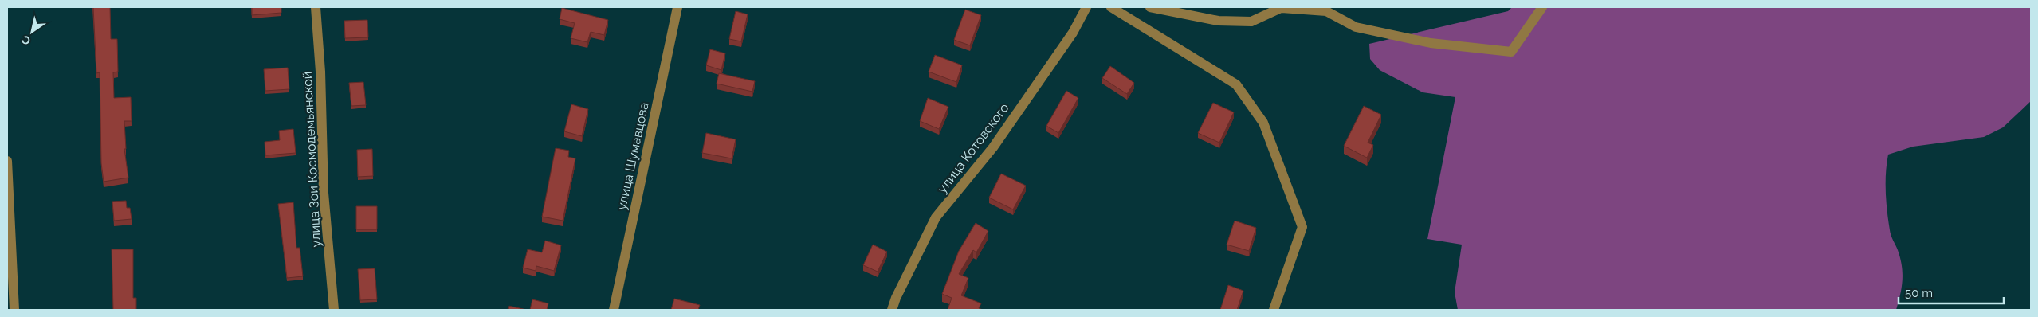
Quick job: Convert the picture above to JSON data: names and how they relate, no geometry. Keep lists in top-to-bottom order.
{
  "streets": {
    "street": ["улица Котовского", "улица Шумавцова", "улица Зои Космодемьянской"]
  },
  "scale_bar": "50 m",
  "north": "bottom left"
}
